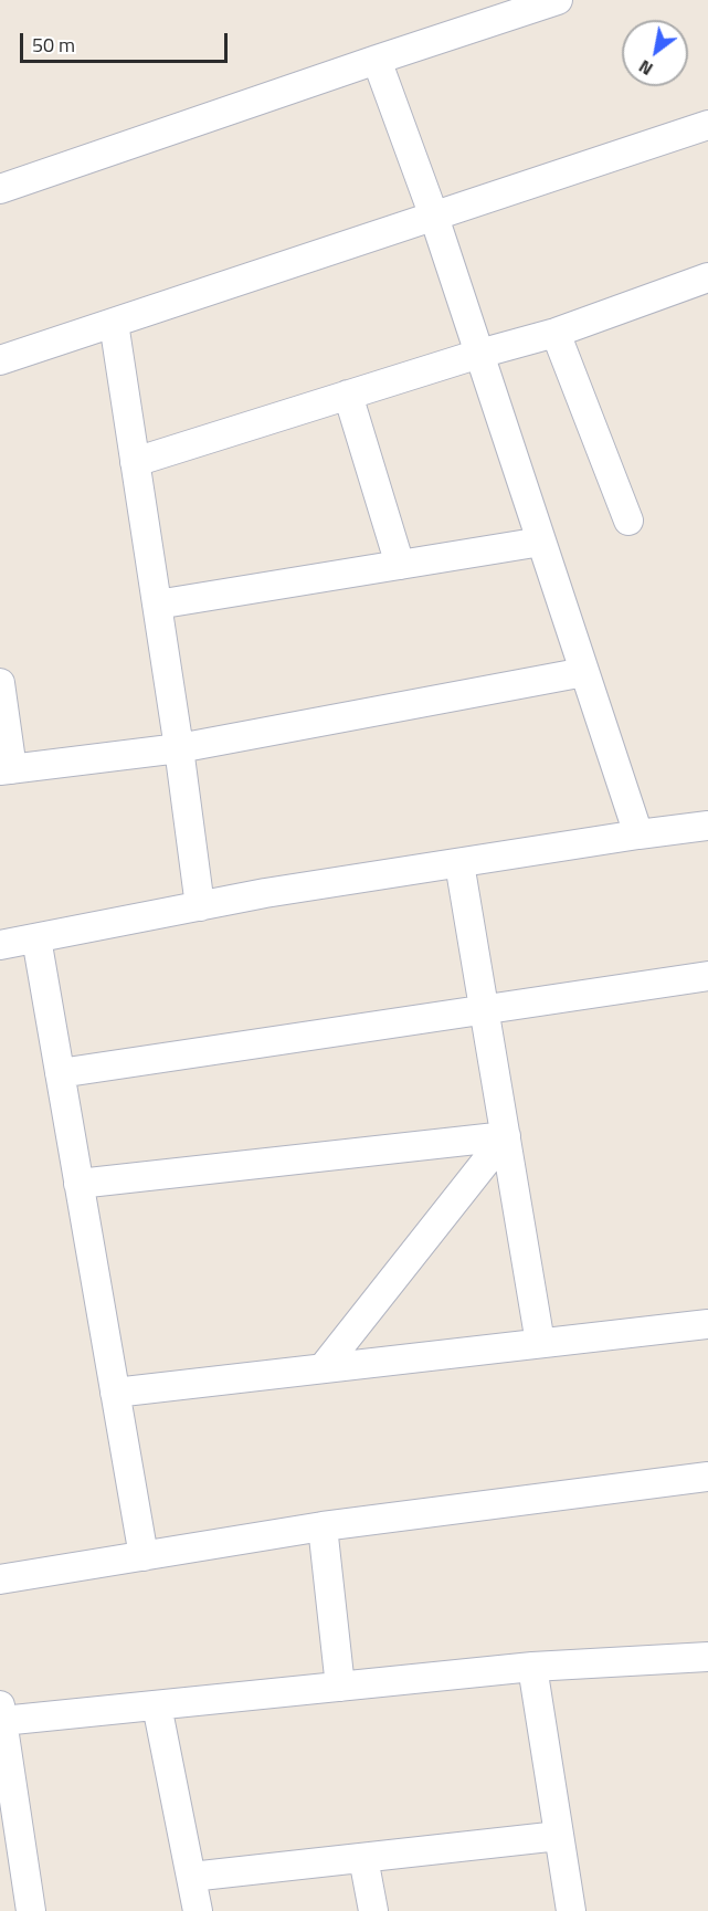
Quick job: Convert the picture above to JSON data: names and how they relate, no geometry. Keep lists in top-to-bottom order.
{
  "scale_bar": "50 m",
  "north": "bottom left"
}
